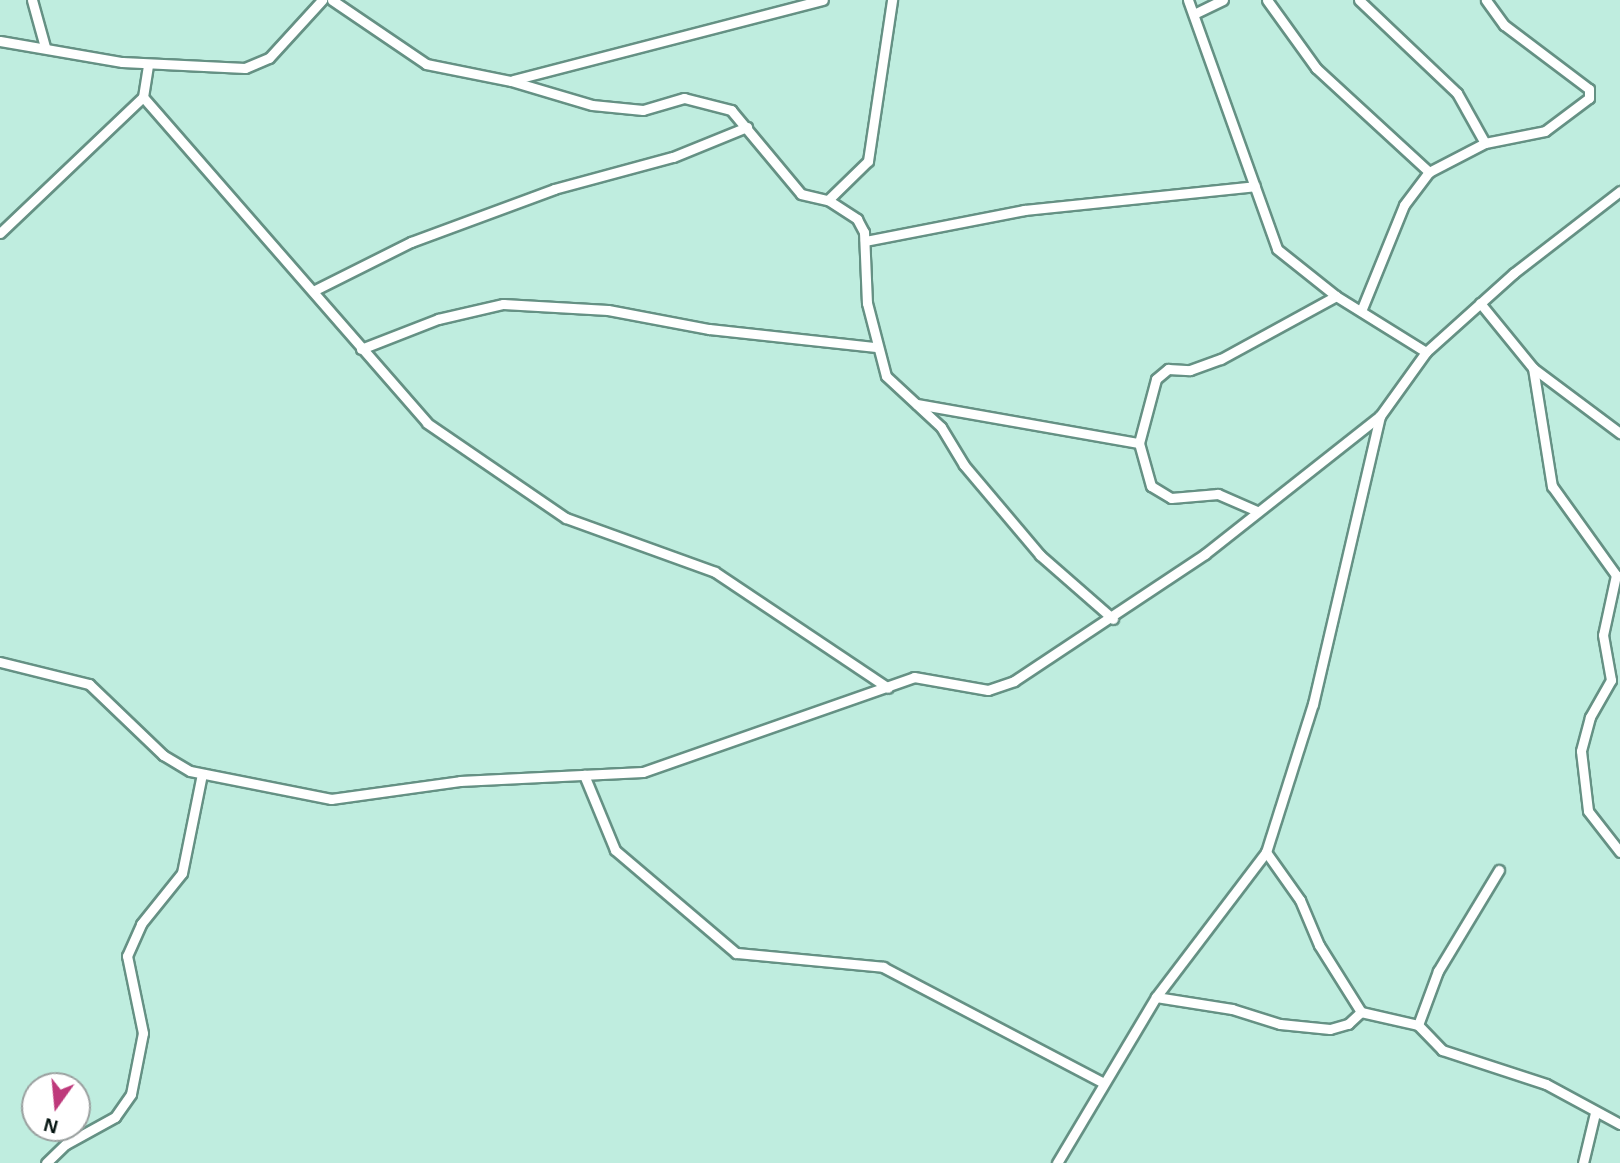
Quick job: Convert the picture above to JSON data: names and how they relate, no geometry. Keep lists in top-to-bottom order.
{
  "north": "bottom"
}
